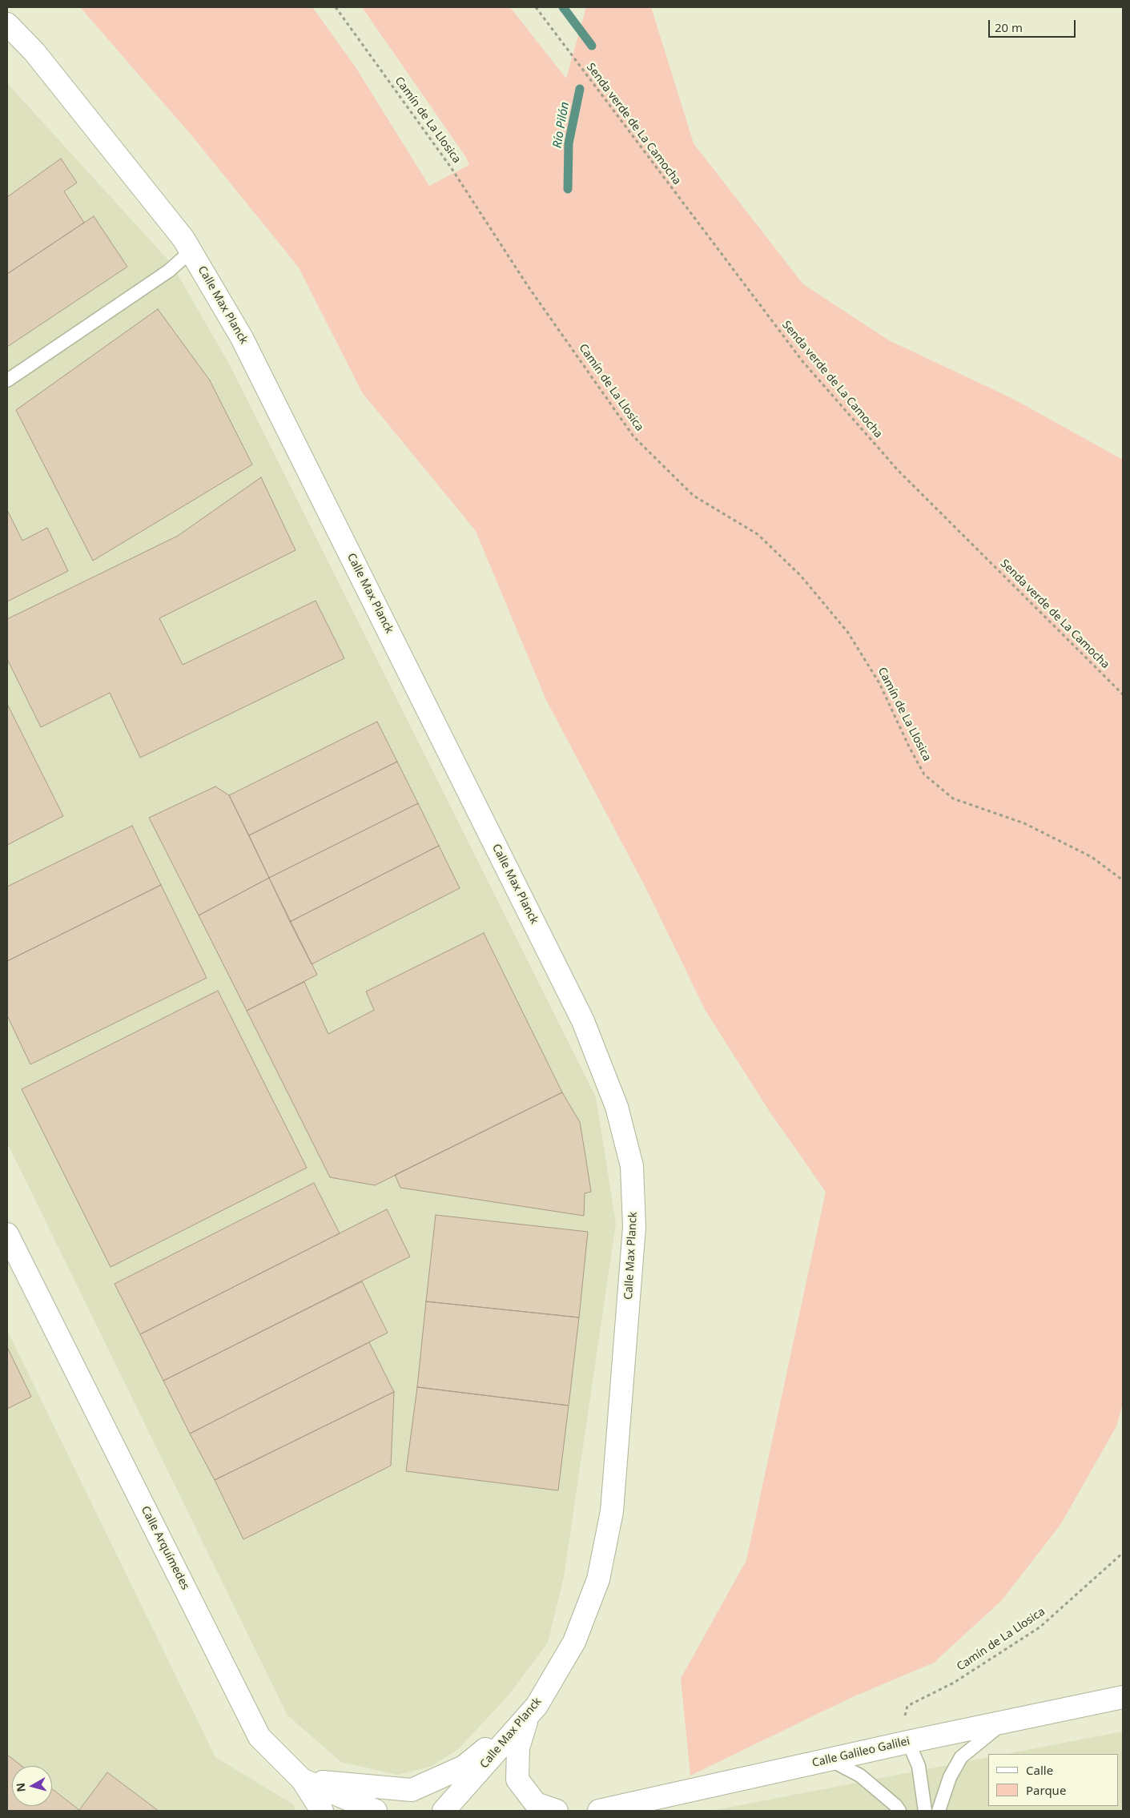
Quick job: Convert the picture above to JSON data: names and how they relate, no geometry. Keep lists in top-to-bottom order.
{
  "streets": {
    "street": ["Calle Max Planck", "Calle Arquímedes", "Calle Galileo Galilei"],
    "path": ["Camín de La Llosica", "Senda verde de La Camocha"]
  },
  "crossings": [
    ["Camín de La Llosica", "Calle Galileo Galilei"]
  ],
  "water": ["Río Pilón"],
  "legend": ["Calle", "Parque"],
  "scale_bar": "20 m",
  "north": "left"
}
